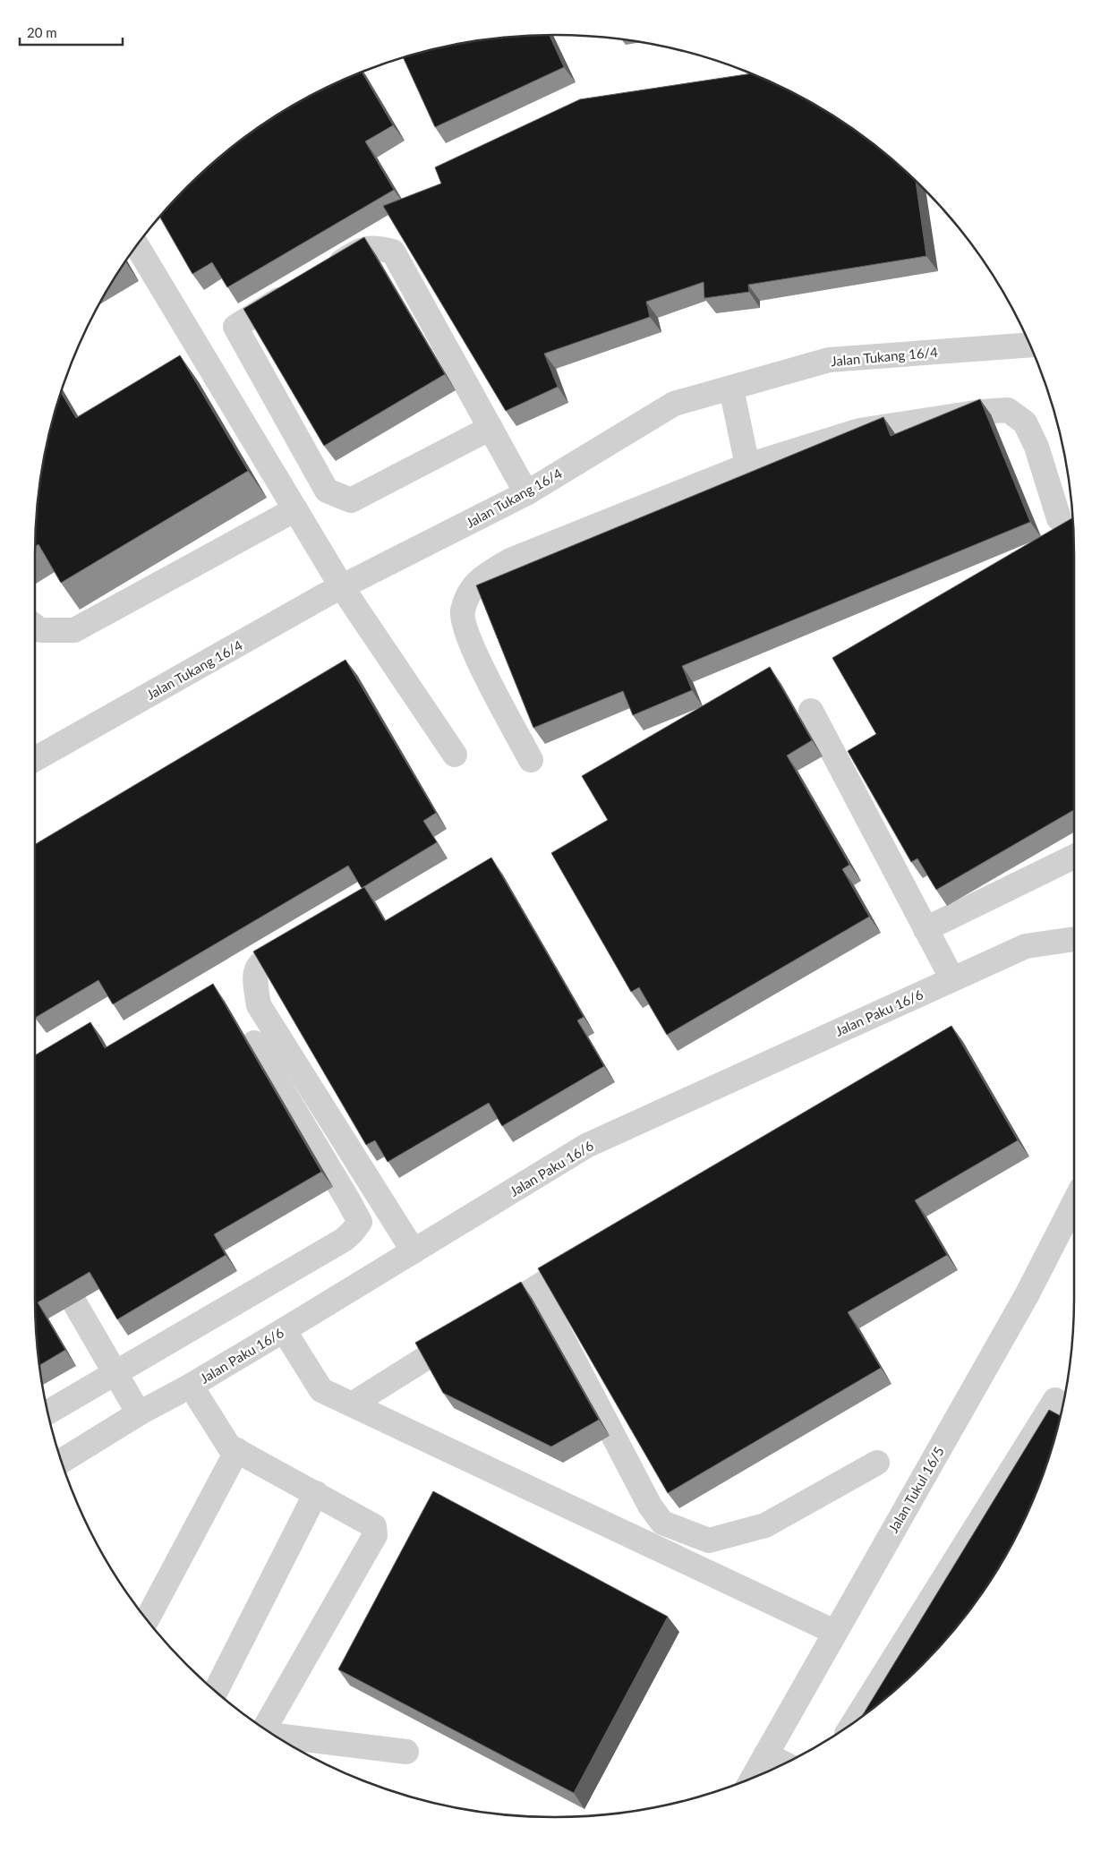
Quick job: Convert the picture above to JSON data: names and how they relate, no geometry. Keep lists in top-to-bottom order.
{
  "streets": {
    "street": ["Jalan Tukang 16/4", "Jalan Paku 16/6", "Jalan Tukul 16/5"]
  },
  "scale_bar": "20 m"
}
